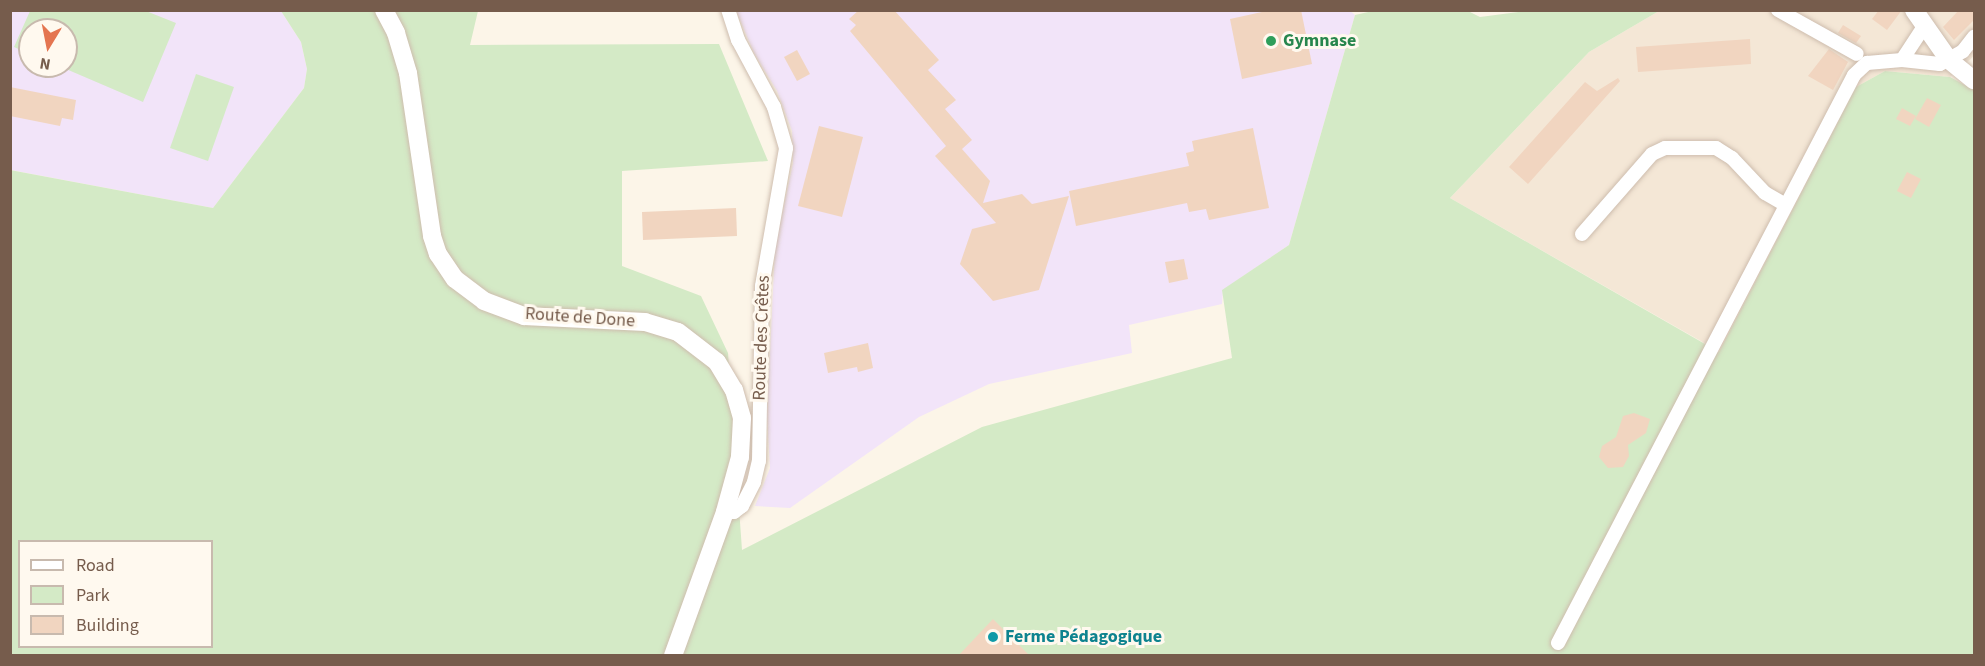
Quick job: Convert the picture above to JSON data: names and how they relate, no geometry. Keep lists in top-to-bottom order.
{
  "streets": {
    "street": ["Route de Done", "Route des Crêtes"]
  },
  "crossings": [
    ["Route de Done", "Route des Crêtes"]
  ],
  "places": ["Gymnase", "Ferme Pédagogique"],
  "legend": ["Road", "Park", "Building"],
  "north": "bottom"
}
